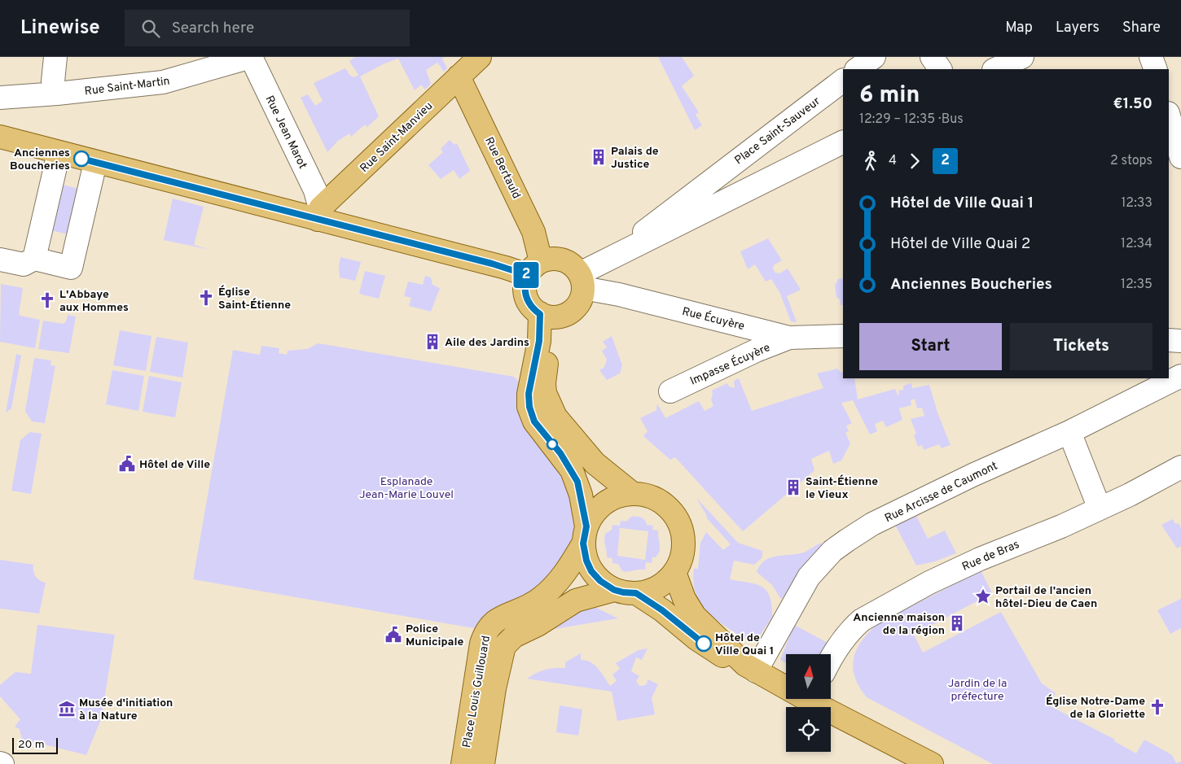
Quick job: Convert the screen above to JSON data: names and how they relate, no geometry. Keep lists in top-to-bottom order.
{
  "streets": {
    "main road": ["Rue Saint-Manvieu", "Rue Bertauld", "Place Louis Guillouard"],
    "street": [
      "Rue Saint-Martin",
      "Place Saint-Sauveur",
      "Rue Jean Marot",
      "Rue Écuyère",
      "Impasse Écuyère",
      "Rue Arcisse de Caumont",
      "Rue de Bras"
    ]
  },
  "crossings": [
    ["Rue Saint-Martin", "Rue Jean Marot"],
    ["Place Saint-Sauveur", "Rue Bertauld"],
    ["Place Saint-Sauveur", "Rue Écuyère"],
    ["Rue Jean Marot", "Rue Saint-Manvieu"],
    ["Rue Saint-Manvieu", "Rue Bertauld"],
    ["Rue Bertauld", "Rue Écuyère"],
    ["Rue Écuyère", "Impasse Écuyère"]
  ],
  "parks": ["Esplanade Jean-Marie Louvel", "Jardin de la préfecture"],
  "places": {
    "building": [
      "Palais de Justice",
      "Aile des Jardins",
      "Saint-Étienne le Vieux",
      "Ancienne maison de la région"
    ],
    "other": ["Anciennes Boucheries", "Hôtel de Ville Quai 1"],
    "church": ["Église Saint-Étienne", "L'Abbaye aux Hommes", "Église Notre-Dame de la Gloriette"],
    "public building": ["Hôtel de Ville", "Police Municipale"],
    "place": ["Portail de l'ancien hôtel-Dieu de Caen"],
    "museum": ["Musée d'initiation à la Nature"]
  },
  "lines": ["bus line 2"],
  "scale_bar": "20 m",
  "north": "top",
  "page": {
    "header": "Linewise",
    "search": "Search here",
    "nav": ["Map", "Layers", "Share"],
    "on_map": "2",
    "heading": ["6 min", "12:29 – 12:35 · Bus", "€1.50"],
    "legs": ["4", "2", "2 stops"],
    "list": [
      {
        "name": "Hôtel de Ville Quai 1",
        "value": "12:33"
      },
      {
        "name": "Hôtel de Ville Quai 2",
        "value": "12:34"
      },
      {
        "name": "Anciennes Boucheries",
        "value": "12:35"
      }
    ],
    "buttons": ["Start", "Tickets"],
    "scale": "20 m"
  }
}
